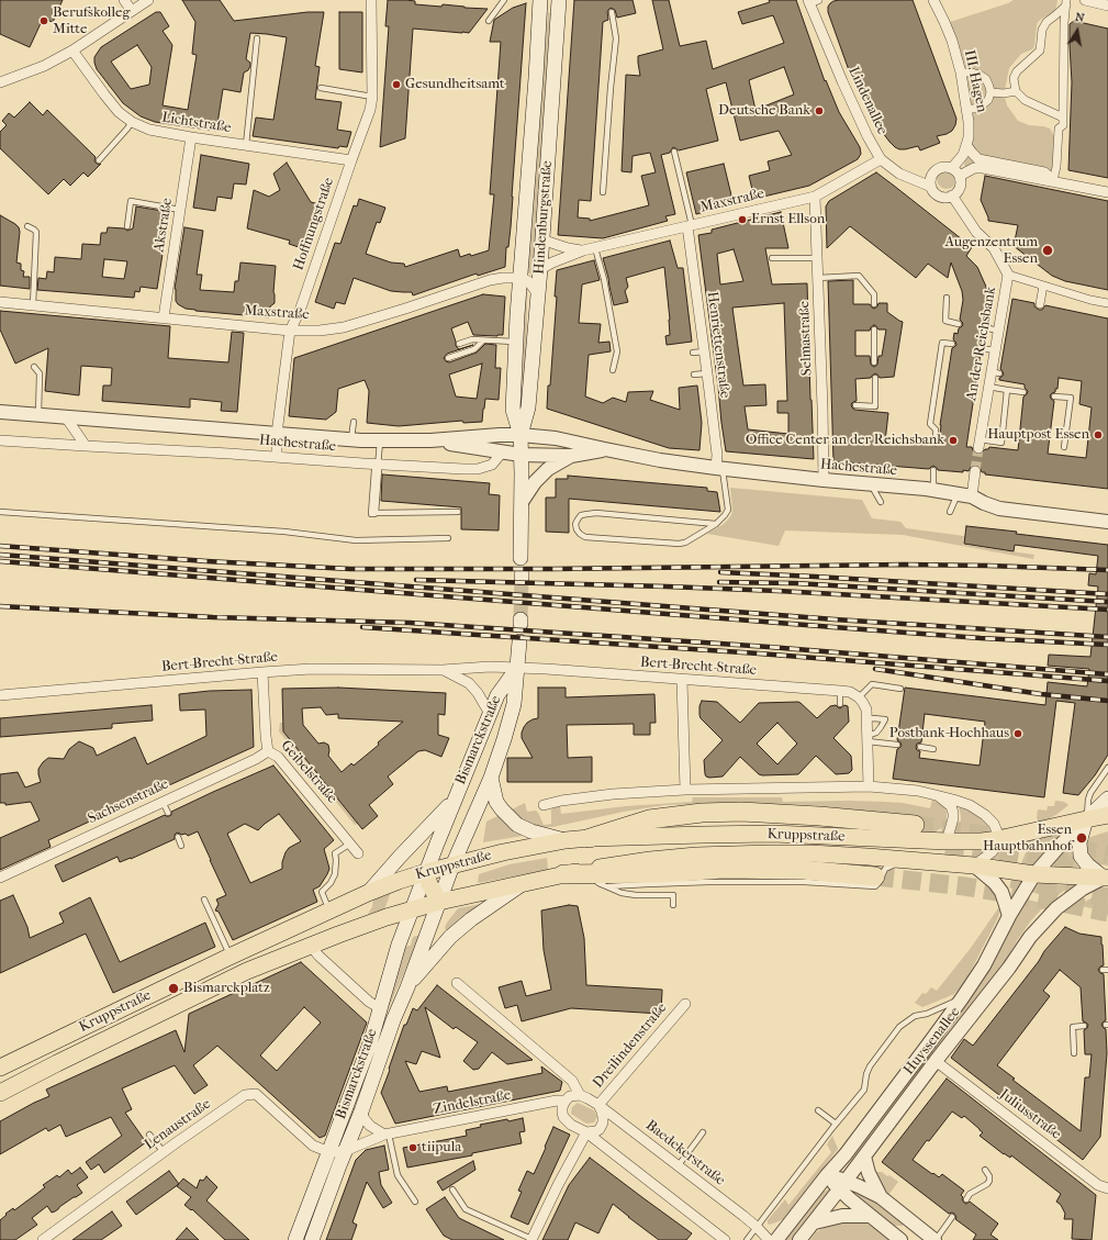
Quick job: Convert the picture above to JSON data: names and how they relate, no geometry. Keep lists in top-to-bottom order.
{
  "streets": {
    "main road": ["Hindenburgstraße", "Bismarckstraße", "Kruppstraße"],
    "street": [
      "III. Hagen",
      "Lindenallee",
      "Lichtstraße",
      "Maxstraße",
      "Hoffnungstraße",
      "Akstraße",
      "Selmastraße",
      "An der Reichsbank",
      "Henriettenstraße",
      "Hachestraße",
      "Bert-Brecht-Straße",
      "Geibelstraße",
      "Sachsenstraße",
      "Huyssenallee",
      "Dreilindenstraße",
      "Zindelstraße",
      "Juliusstraße",
      "Lenaustraße",
      "Baedekerstraße"
    ]
  },
  "crossings": [
    ["III. Hagen", "Lindenallee"],
    ["III. Hagen", "An der Reichsbank"],
    ["Lindenallee", "Maxstraße"],
    ["Lindenallee", "An der Reichsbank"],
    ["Lichtstraße", "Hoffnungstraße"],
    ["Lichtstraße", "Akstraße"],
    ["Maxstraße", "Hindenburgstraße"],
    ["Maxstraße", "Hoffnungstraße"],
    ["Maxstraße", "Akstraße"],
    ["Maxstraße", "Selmastraße"],
    ["Maxstraße", "Henriettenstraße"],
    ["Hindenburgstraße", "Hachestraße"],
    ["Hoffnungstraße", "Hachestraße"],
    ["Selmastraße", "Hachestraße"],
    ["Henriettenstraße", "Hachestraße"],
    ["Bert-Brecht-Straße", "Bismarckstraße"],
    ["Bert-Brecht-Straße", "Geibelstraße"],
    ["Bismarckstraße", "Kruppstraße"],
    ["Bismarckstraße", "Zindelstraße"],
    ["Bismarckstraße", "Lenaustraße"],
    ["Geibelstraße", "Sachsenstraße"],
    ["Kruppstraße", "Huyssenallee"],
    ["Huyssenallee", "Juliusstraße"],
    ["Huyssenallee", "Baedekerstraße"],
    ["Dreilindenstraße", "Zindelstraße"],
    ["Dreilindenstraße", "Baedekerstraße"],
    ["Zindelstraße", "Lenaustraße"],
    ["Zindelstraße", "Baedekerstraße"]
  ],
  "places": [
    "Berufskolleg Mitte",
    "Gesundheitsamt",
    "Deutsche Bank",
    "Ernst Ellson",
    "Augenzentrum Essen",
    "Hauptpost Essen",
    "Office Center an der Reichsbank",
    "Postbank-Hochhaus",
    "Essen Hauptbahnhof",
    "Bismarckplatz",
    "tiipula"
  ],
  "north": "top"
}
